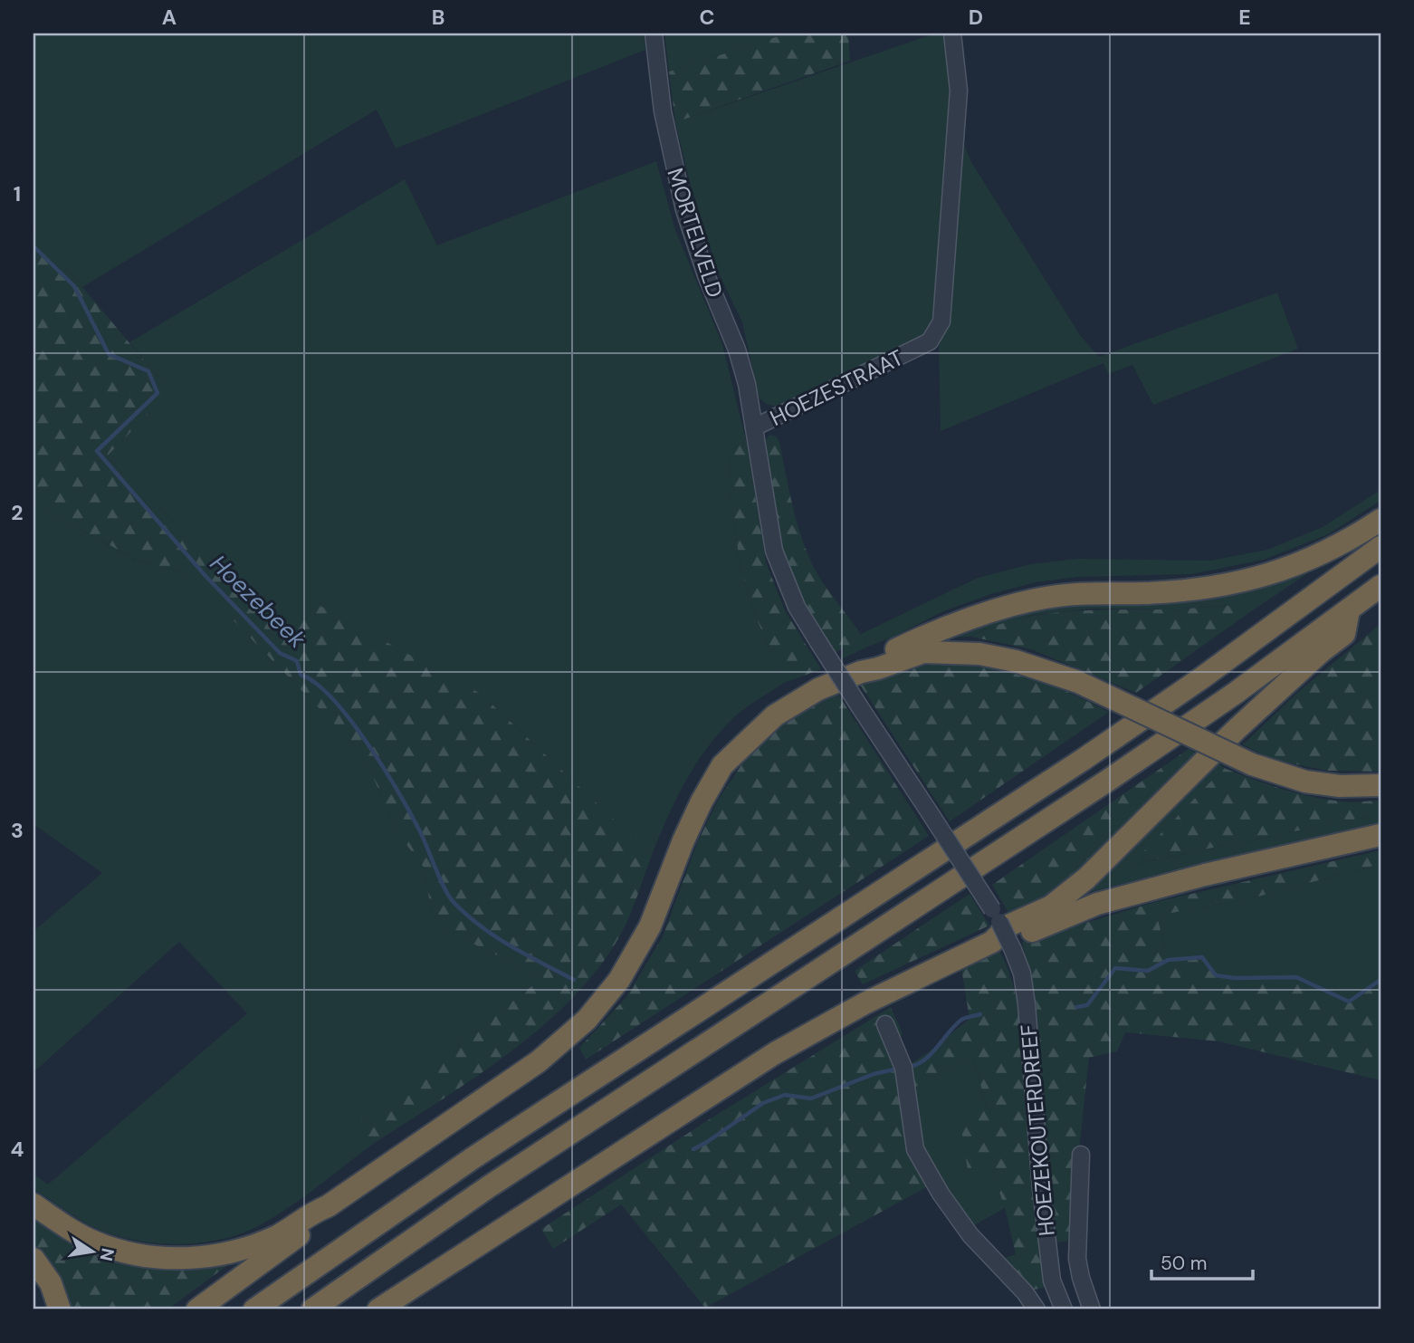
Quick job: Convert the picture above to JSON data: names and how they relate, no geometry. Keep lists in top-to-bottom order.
{
  "streets": {
    "street": ["MORTELVELD", "HOEZESTRAAT", "HOEZEKOUTERDREEF"]
  },
  "crossings": [
    ["MORTELVELD", "HOEZESTRAAT"],
    ["HOEZESTRAAT", "HOEZEKOUTERDREEF"]
  ],
  "water": ["Hoezebeek"],
  "scale_bar": "50 m",
  "north": "right",
  "grid": {
    "columns": [
      "A",
      "B",
      "C",
      "D",
      "E"
    ],
    "rows": [
      "1",
      "2",
      "3",
      "4"
    ]
  }
}
